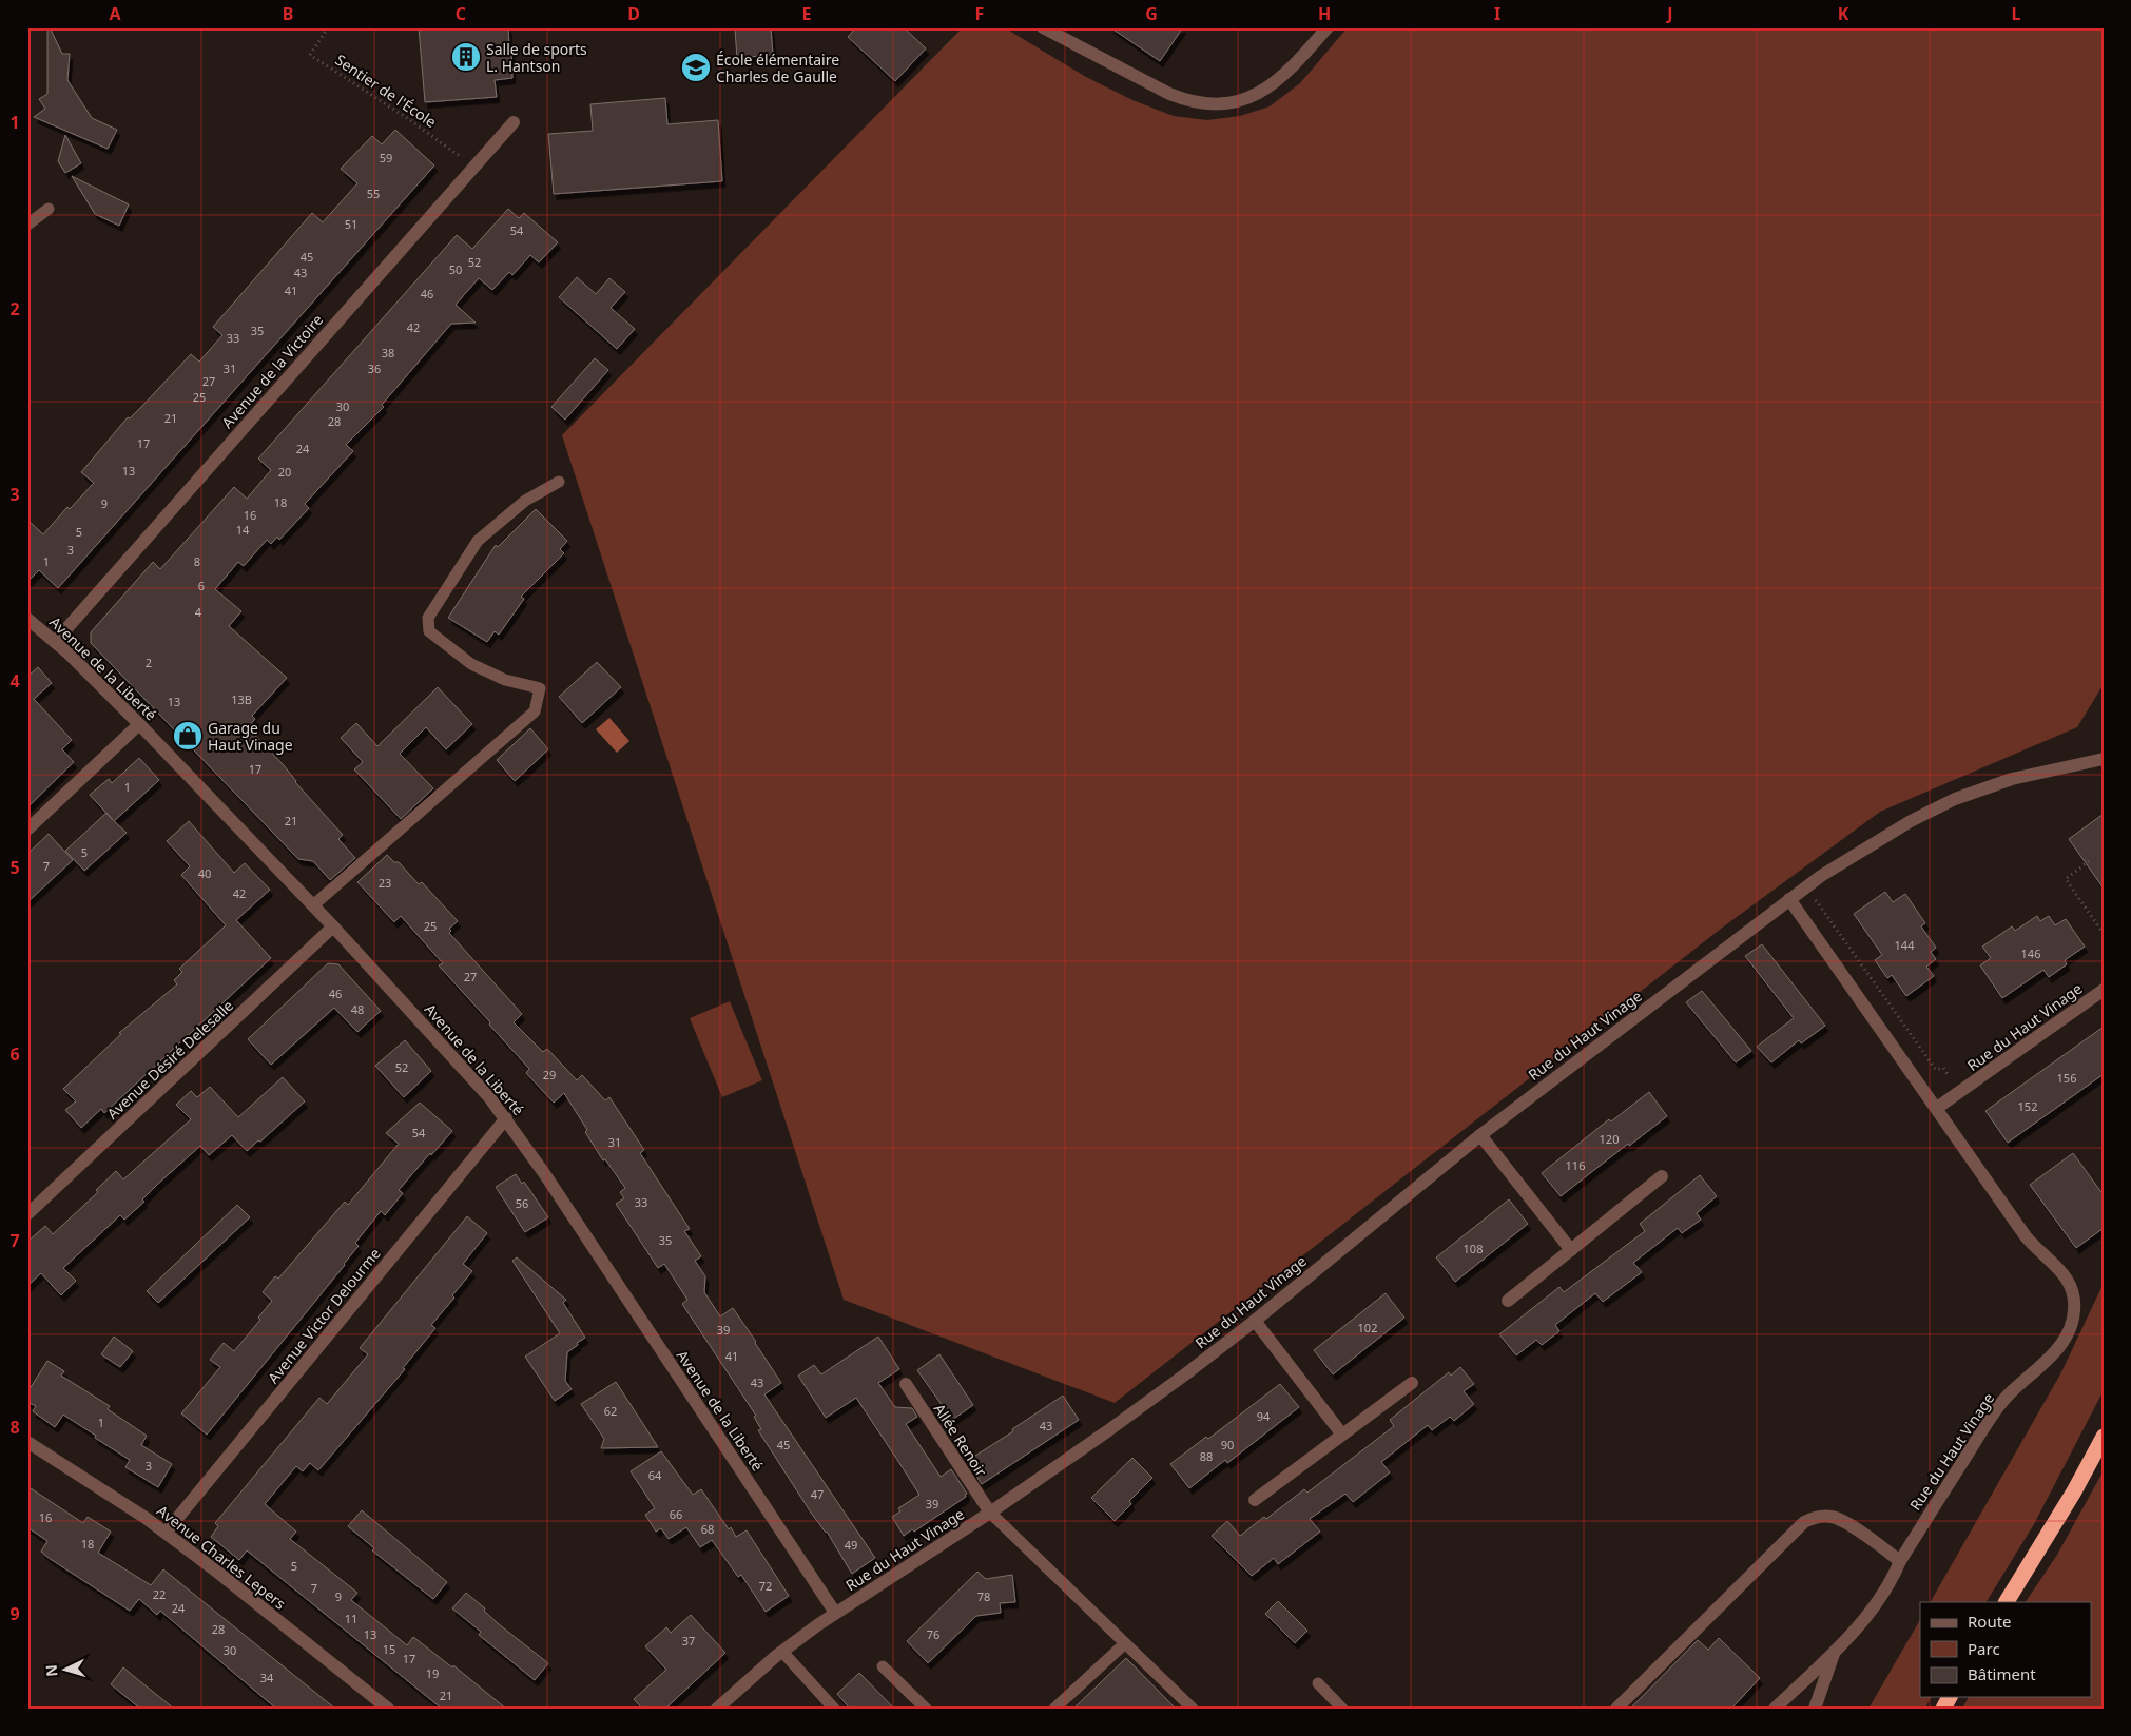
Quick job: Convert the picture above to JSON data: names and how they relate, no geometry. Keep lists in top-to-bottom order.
{
  "streets": {
    "street": [
      "Avenue de la Victoire",
      "Avenue de la Liberté",
      "Rue du Haut Vinage",
      "Avenue Désiré Delesalle",
      "Avenue Victor Delourme",
      "Allée Renoir",
      "Avenue Charles Lepers"
    ],
    "path": ["Sentier de l'École"]
  },
  "crossings": [
    ["Sentier de l'École", "Avenue de la Victoire"],
    ["Avenue de la Victoire", "Avenue de la Liberté"],
    ["Avenue de la Liberté", "Rue du Haut Vinage"],
    ["Avenue de la Liberté", "Avenue Désiré Delesalle"],
    ["Avenue de la Liberté", "Avenue Victor Delourme"],
    ["Rue du Haut Vinage", "Allée Renoir"],
    ["Avenue Victor Delourme", "Avenue Charles Lepers"]
  ],
  "places": {
    "building": ["Salle de sports L. Hantson"],
    "school or university": ["École élémentaire Charles de Gaulle"],
    "shop": ["Garage du Haut Vinage"]
  },
  "house_numbers": [
    "59",
    "55",
    "51",
    "54",
    "45",
    "52",
    "50",
    "43",
    "41",
    "46",
    "42",
    "35",
    "33",
    "38",
    "31",
    "36",
    "27",
    "25",
    "30",
    "21",
    "28",
    "17",
    "24",
    "13",
    "20",
    "18",
    "9",
    "16",
    "14",
    "5",
    "3",
    "1",
    "8",
    "6",
    "4",
    "2",
    "13B",
    "13",
    "17",
    "1",
    "21",
    "5",
    "7",
    "40",
    "23",
    "42",
    "25",
    "144",
    "146",
    "27",
    "46",
    "48",
    "52",
    "29",
    "156",
    "152",
    "54",
    "120",
    "31",
    "116",
    "33",
    "56",
    "35",
    "108",
    "102",
    "39",
    "41",
    "43",
    "62",
    "94",
    "1",
    "43",
    "45",
    "90",
    "88",
    "3",
    "64",
    "47",
    "39",
    "66",
    "16",
    "68",
    "18",
    "49",
    "5",
    "72",
    "7",
    "22",
    "9",
    "78",
    "24",
    "11",
    "28",
    "13",
    "76",
    "37",
    "15",
    "30",
    "17",
    "19",
    "34",
    "21"
  ],
  "legend": ["Route", "Parc", "Bâtiment"],
  "north": "left",
  "grid": {
    "columns": [
      "A",
      "B",
      "C",
      "D",
      "E",
      "F",
      "G",
      "H",
      "I",
      "J",
      "K",
      "L"
    ],
    "rows": [
      "1",
      "2",
      "3",
      "4",
      "5",
      "6",
      "7",
      "8",
      "9"
    ]
  }
}
